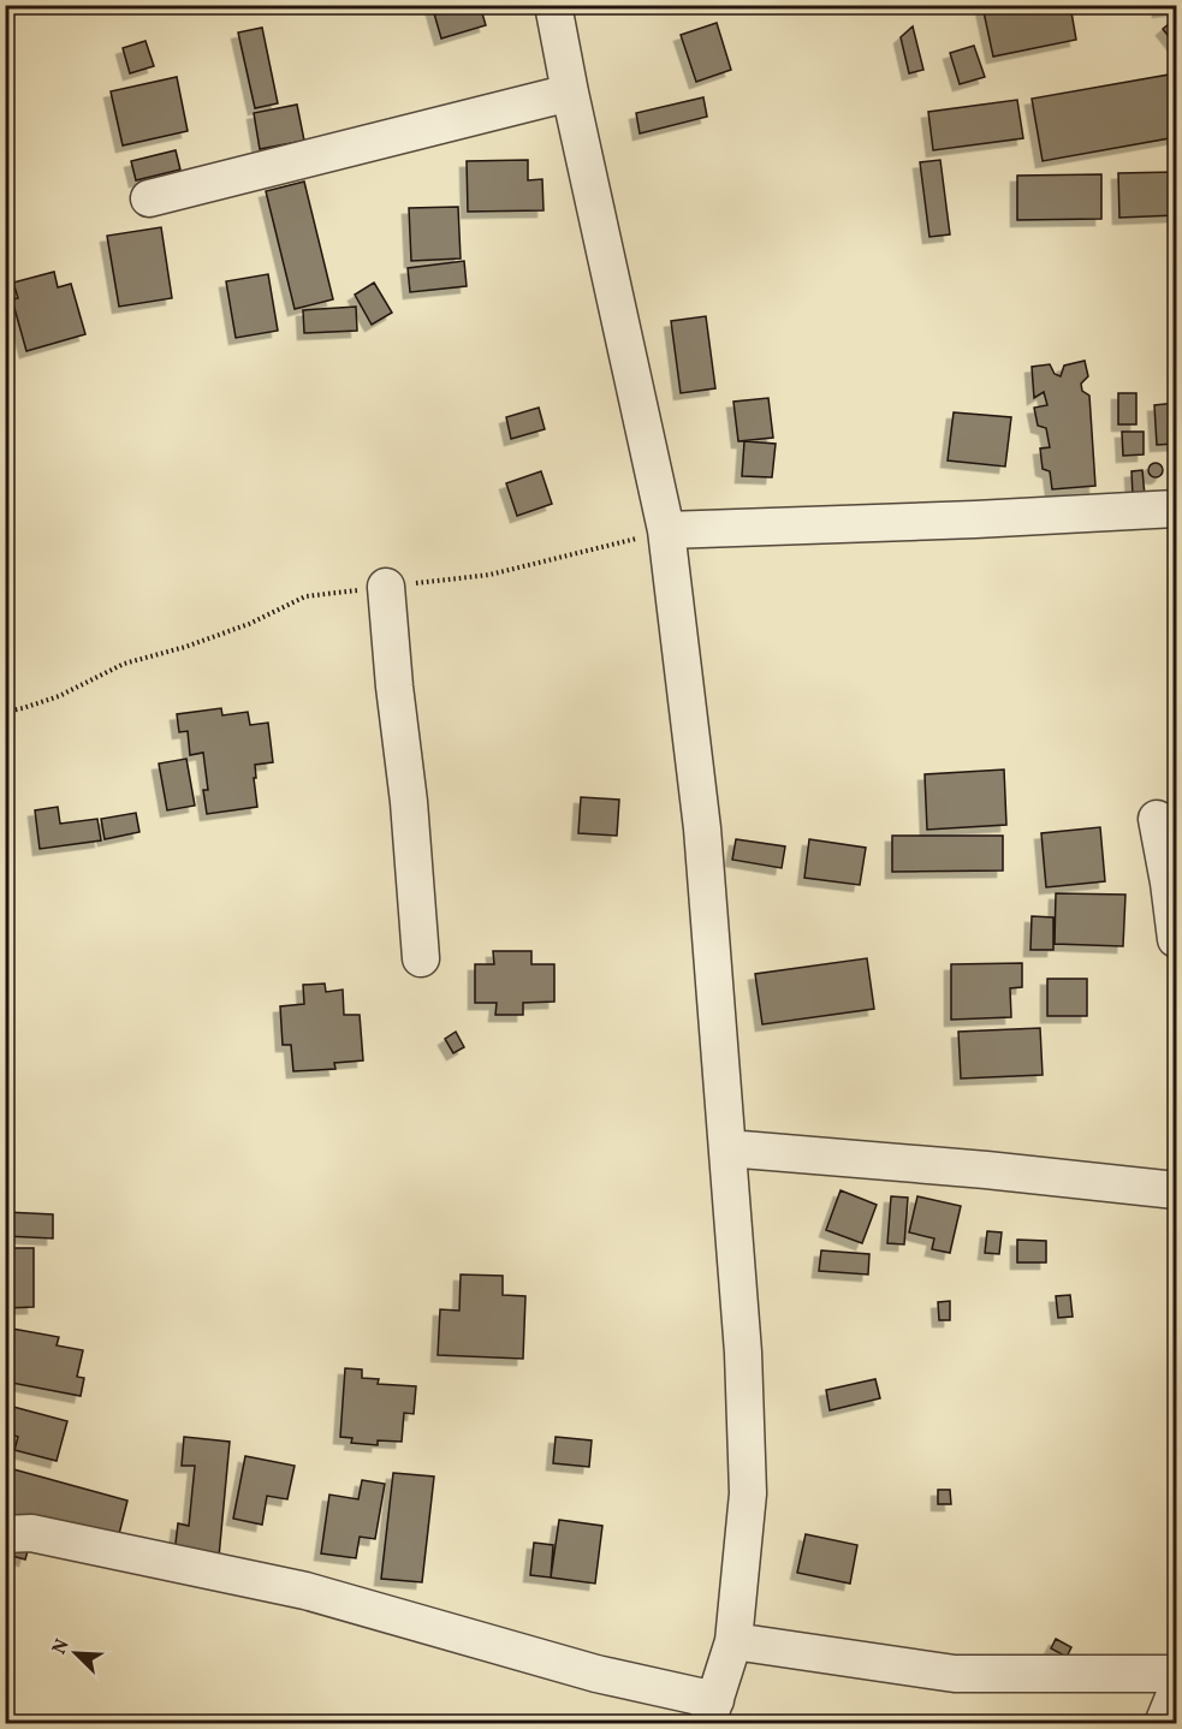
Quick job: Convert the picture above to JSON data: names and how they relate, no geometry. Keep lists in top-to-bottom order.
{
  "north": "top left"
}
